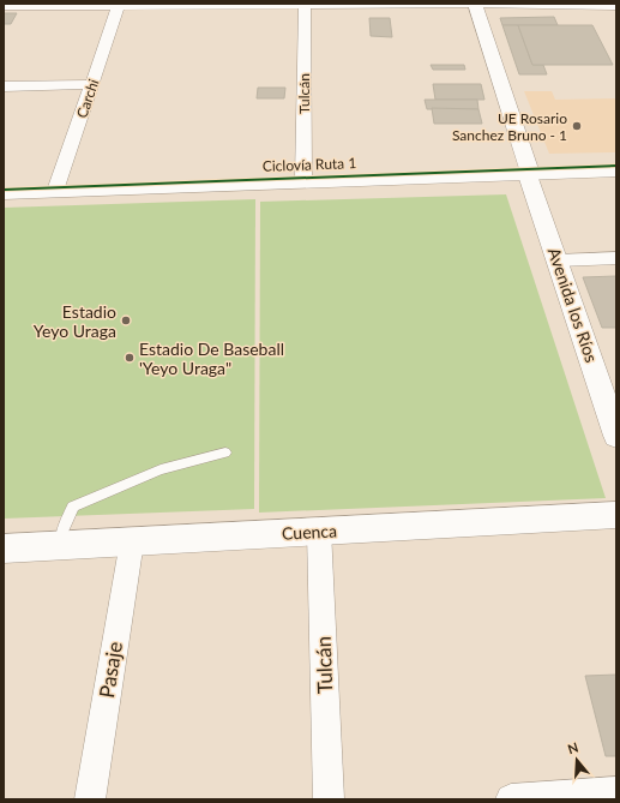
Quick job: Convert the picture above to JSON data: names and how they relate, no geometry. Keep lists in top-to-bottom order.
{
  "streets": {
    "main road": ["Avenida los Ríos", "Cuenca"],
    "street": ["Tulcán", "Carchi", "Pasaje"],
    "cycle path": ["Ciclovía Ruta 1"]
  },
  "crossings": [
    ["Tulcán", "Cuenca"],
    ["Cuenca", "Pasaje"]
  ],
  "places": ["UE Rosario Sanchez Bruno - 1", "Estadio Yeyo Uraga", "Estadio De Baseball 'Yeyo Uraga\""],
  "north": "top"
}
